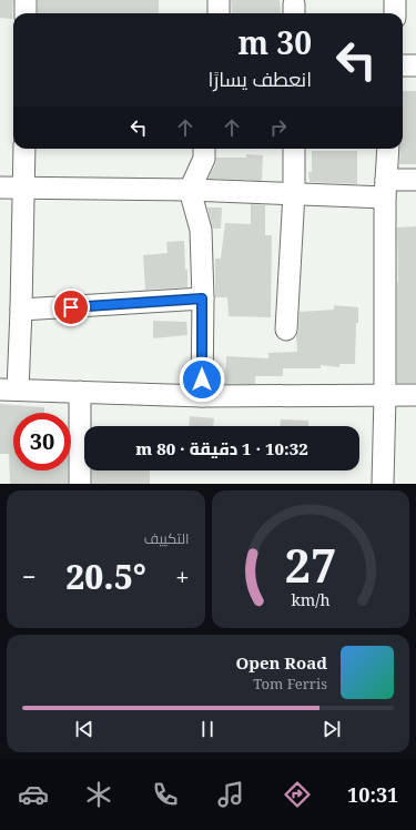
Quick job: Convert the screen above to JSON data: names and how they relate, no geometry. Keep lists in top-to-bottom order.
{
  "page": {
    "turn": ["30 m", "انعطف يسارًا"],
    "limit": "30",
    "trip": "10:32 · 1 دقيقة · 80 m",
    "tile": "التكييف",
    "heat": ["−", "20.5°", "+"],
    "song": ["Open Road", "Tom Ferris"],
    "tabs": "10:31",
    "gauge": ["27", "km/h"]
  }
}
